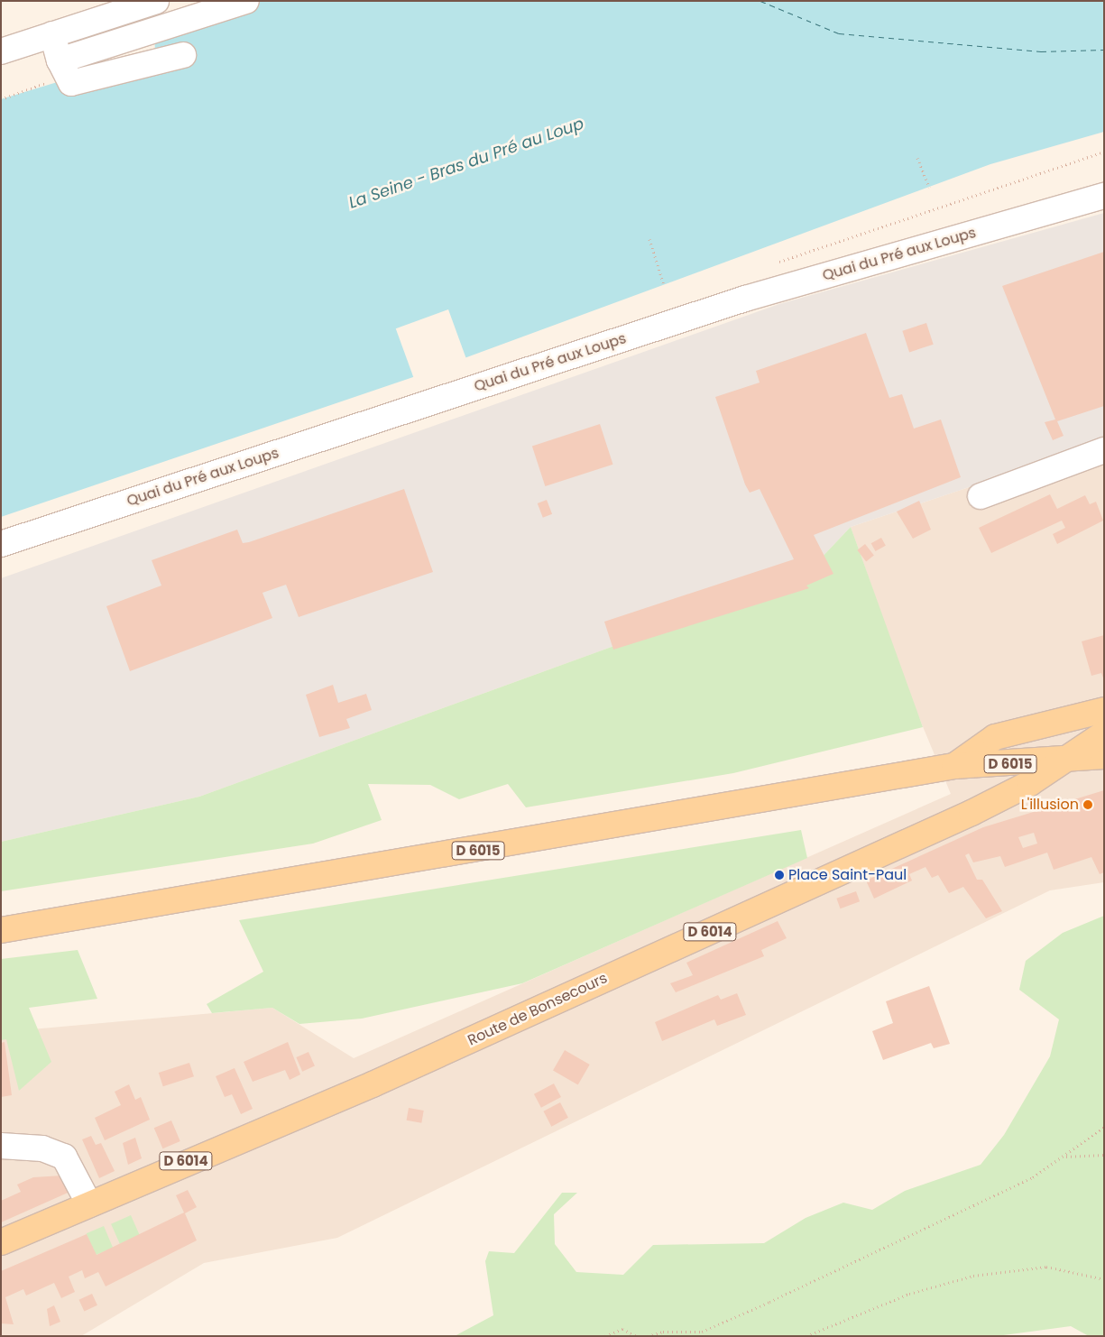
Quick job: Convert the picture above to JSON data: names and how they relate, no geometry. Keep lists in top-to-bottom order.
{
  "streets": {
    "main road": ["D 6015", "D 6014", "Route de Bonsecours"],
    "street": ["Quai du Pré aux Loups"]
  },
  "crossings": [
    ["D 6015", "Route de Bonsecours"]
  ],
  "water": ["La Seine - Bras du Pré au Loup"],
  "places": ["L'illusion", "Place Saint-Paul"]
}
